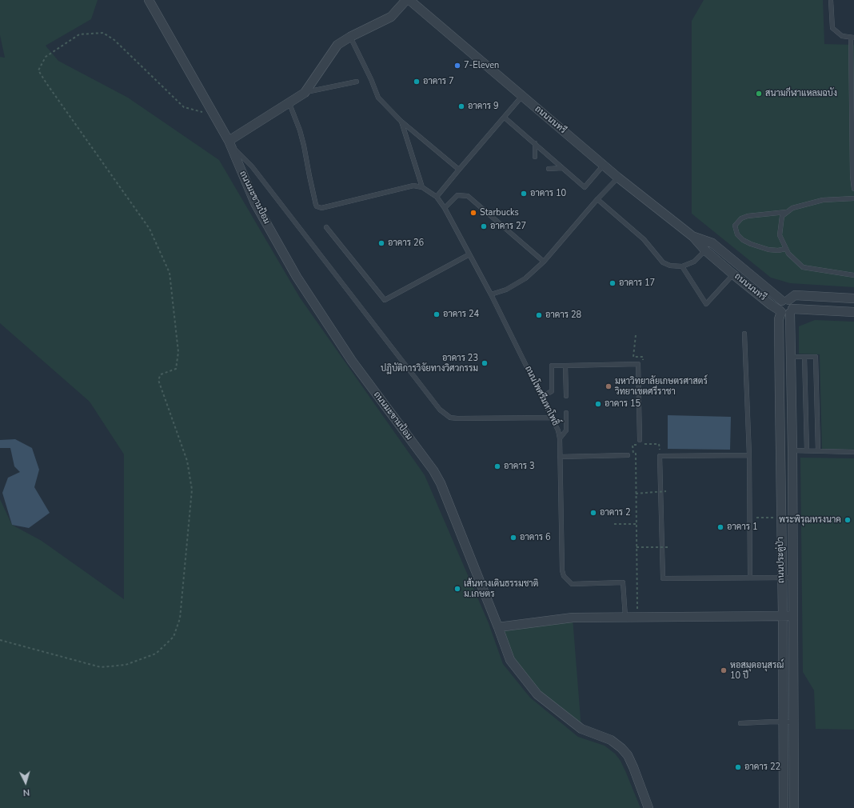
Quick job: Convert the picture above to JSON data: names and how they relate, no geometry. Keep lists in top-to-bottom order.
{
  "streets": {
    "street": ["ถนนนนทรี", "ถนนมะขามป้อม", "ถนนประดู่ป่า"],
    "lane": ["ถนนโพศรีมหาโพธิ์"]
  },
  "crossings": [
    ["ถนนนนทรี", "ถนนประดู่ป่า"]
  ],
  "places": [
    "7-Eleven",
    "อาคาร 7",
    "สนามกีฬาแหลมฉบัง",
    "อาคาร 9",
    "อาคาร 10",
    "Starbucks",
    "อาคาร 27",
    "อาคาร 26",
    "อาคาร 17",
    "อาคาร 24",
    "อาคาร 28",
    "อาคาร 23 ปฏิบัติการวิจัยทางวิศวกรรม",
    "มหาวิทยาลัยเกษตรศาสตร์ วิทยาเขตศรีราชา",
    "อาคาร 15",
    "อาคาร 3",
    "อาคาร 2",
    "พระพิรุณทรงนาค",
    "อาคาร 1",
    "อาคาร 6",
    "เส้นทางเดินธรรมชาติ ม.เกษตร",
    "หอสมุดอนุสรณ์ 10 ปี",
    "อาคาร 22"
  ],
  "north": "bottom"
}
